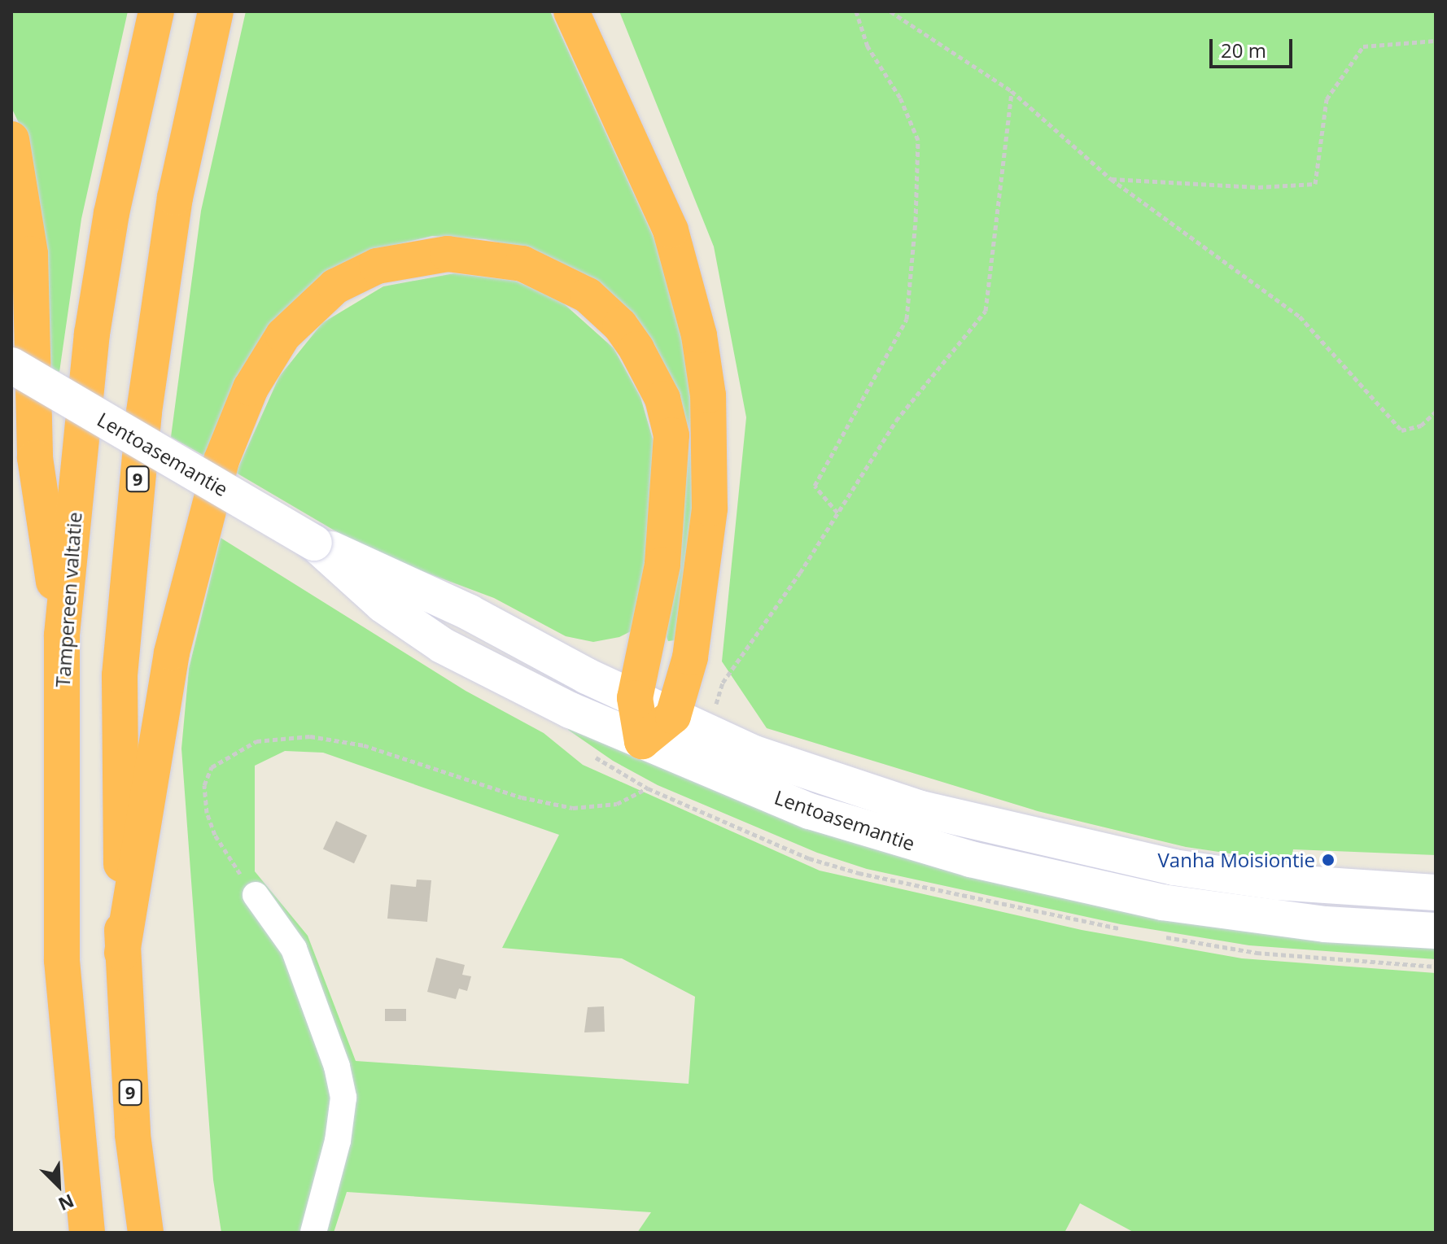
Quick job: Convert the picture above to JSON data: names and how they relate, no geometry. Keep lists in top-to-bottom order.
{
  "streets": {
    "highway": ["9", "Tampereen valtatie"],
    "main road": ["Lentoasemantie"]
  },
  "places": ["Vanha Moisiontie"],
  "scale_bar": "20 m",
  "north": "bottom right"
}
